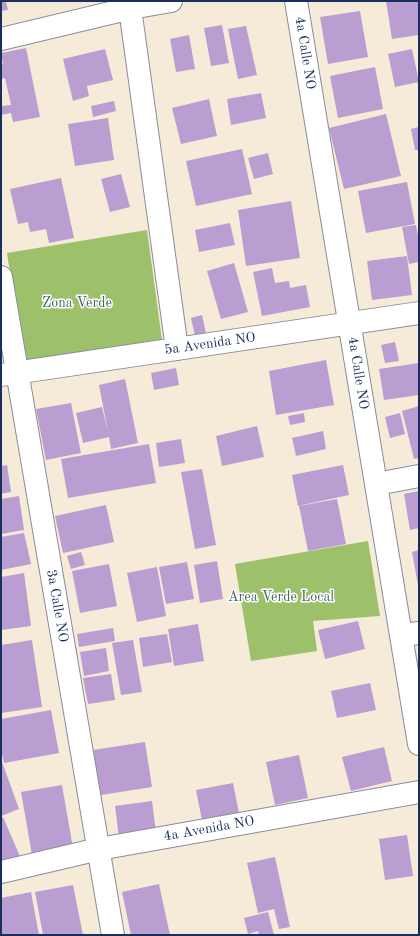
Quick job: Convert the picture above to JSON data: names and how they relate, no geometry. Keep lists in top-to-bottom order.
{
  "streets": {
    "street": [
      "4a Calle NO",
      "5a Avenida NO",
      "3a Calle NO",
      "4a Avenida NO"
    ]
  },
  "crossings": [
    ["4a Calle NO", "5a Avenida NO"],
    ["5a Avenida NO", "3a Calle NO"],
    ["3a Calle NO", "4a Avenida NO"]
  ],
  "parks": ["Zona Verde", "Area Verde Local"]
}
